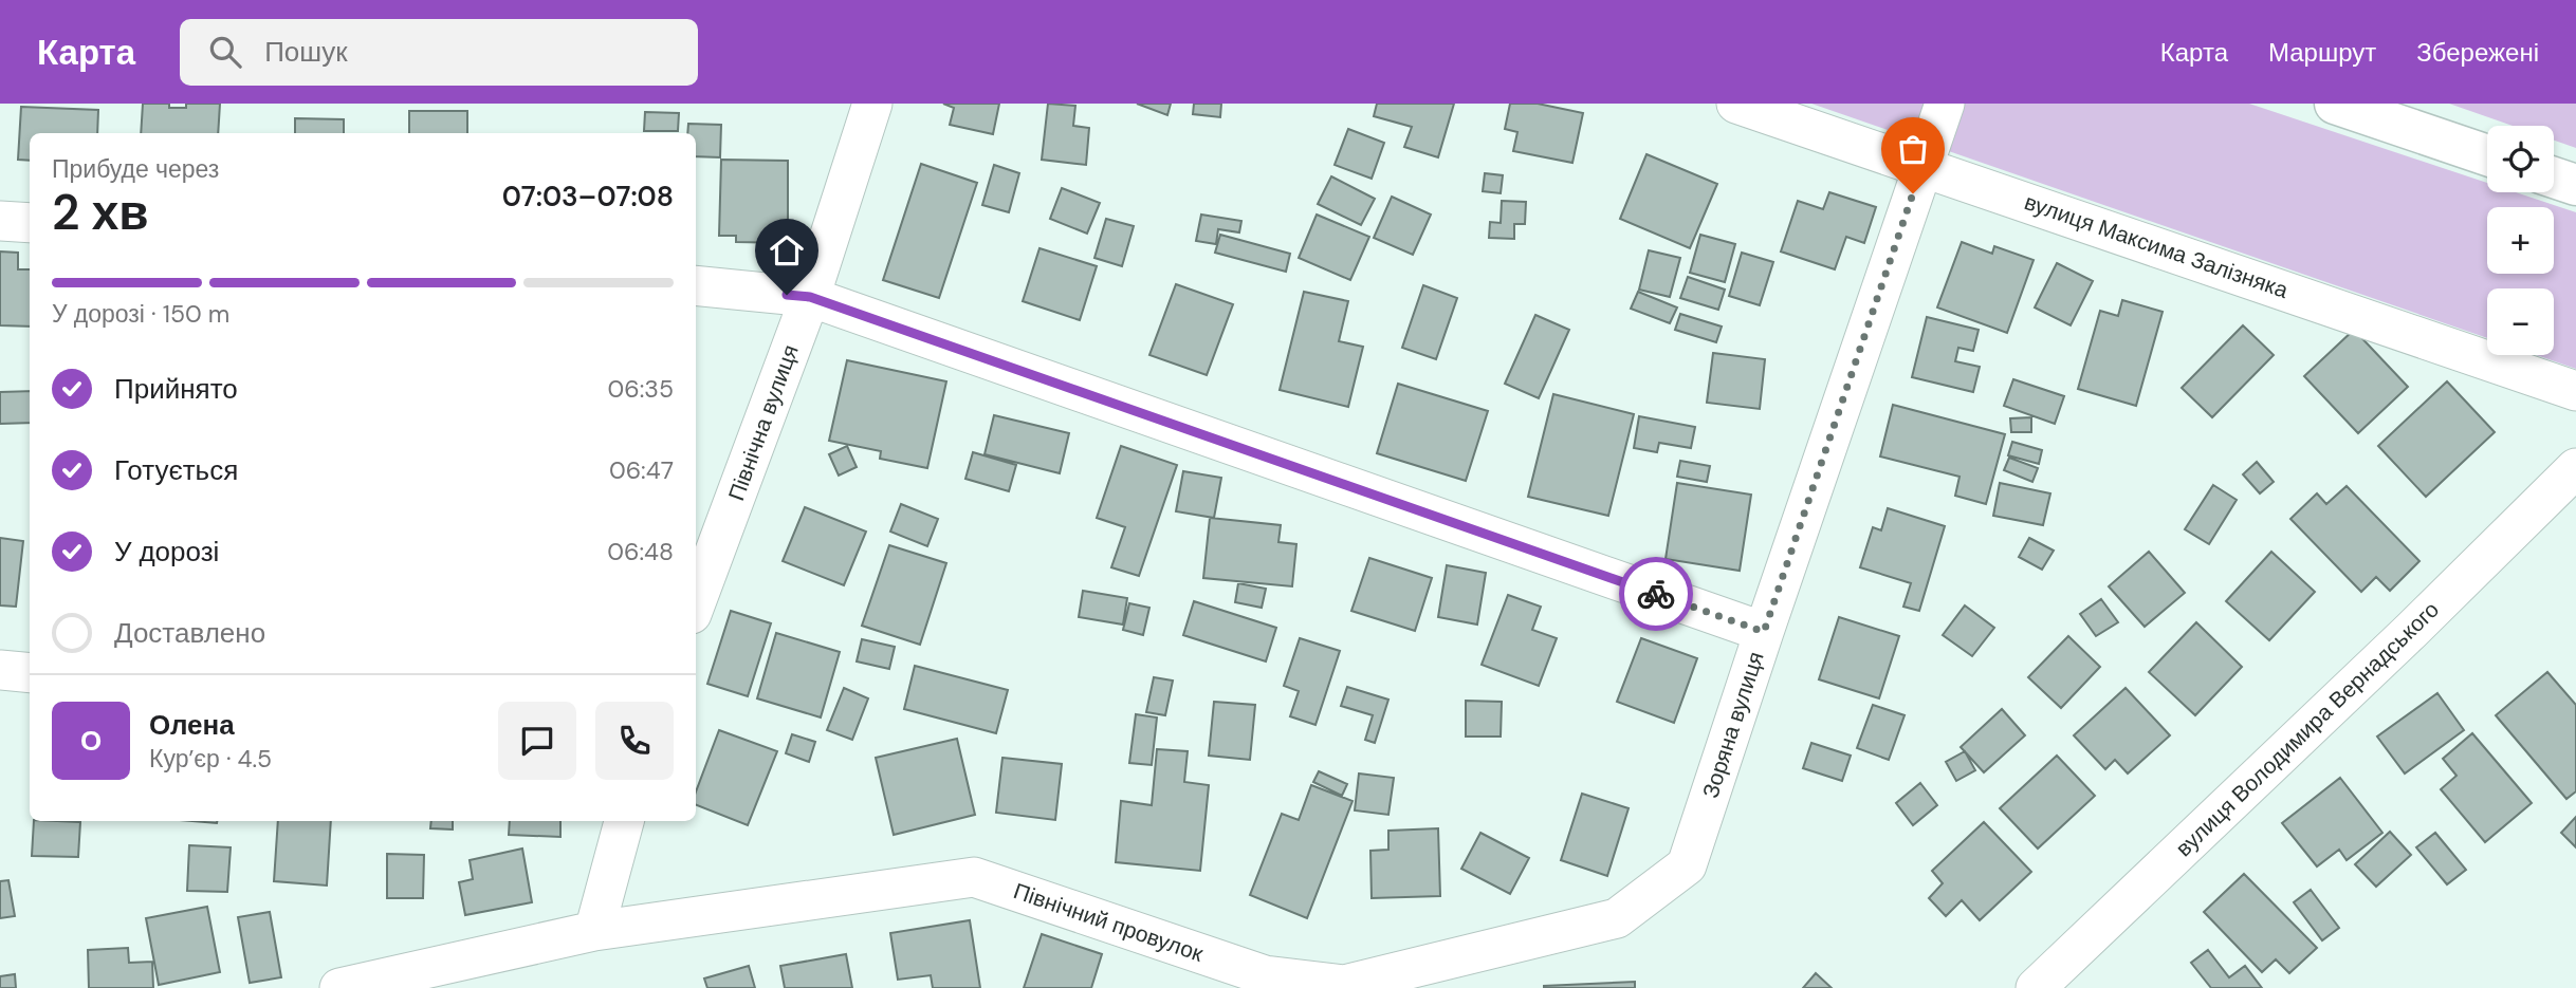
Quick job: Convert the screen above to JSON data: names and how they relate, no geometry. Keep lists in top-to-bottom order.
{
  "streets": {
    "street": [
      "вулиця Максима Залізняка",
      "Північна вулиця",
      "Зоряна вулиця",
      "вулиця Володимира Вернадського",
      "Північний провулок"
    ]
  },
  "crossings": [
    ["вулиця Максима Залізняка", "Зоряна вулиця"],
    ["Зоряна вулиця", "Північний провулок"]
  ],
  "page": {
    "header": "Карта",
    "search": "Пошук",
    "nav": ["Карта", "Маршрут", "Збережені"],
    "map_buttons": ["+", "−"],
    "heading": ["2 хв", "Прибуде через", "07:03–07:08"],
    "panel": ["Олена", "Кур’єр · 4.5"],
    "bar": "У дорозі · 150 m",
    "list": [
      ["Прийнято", "06:35"],
      ["Готується", "06:47"],
      ["У дорозі", "06:48"],
      "Доставлено"
    ],
    "round": "О"
  }
}
